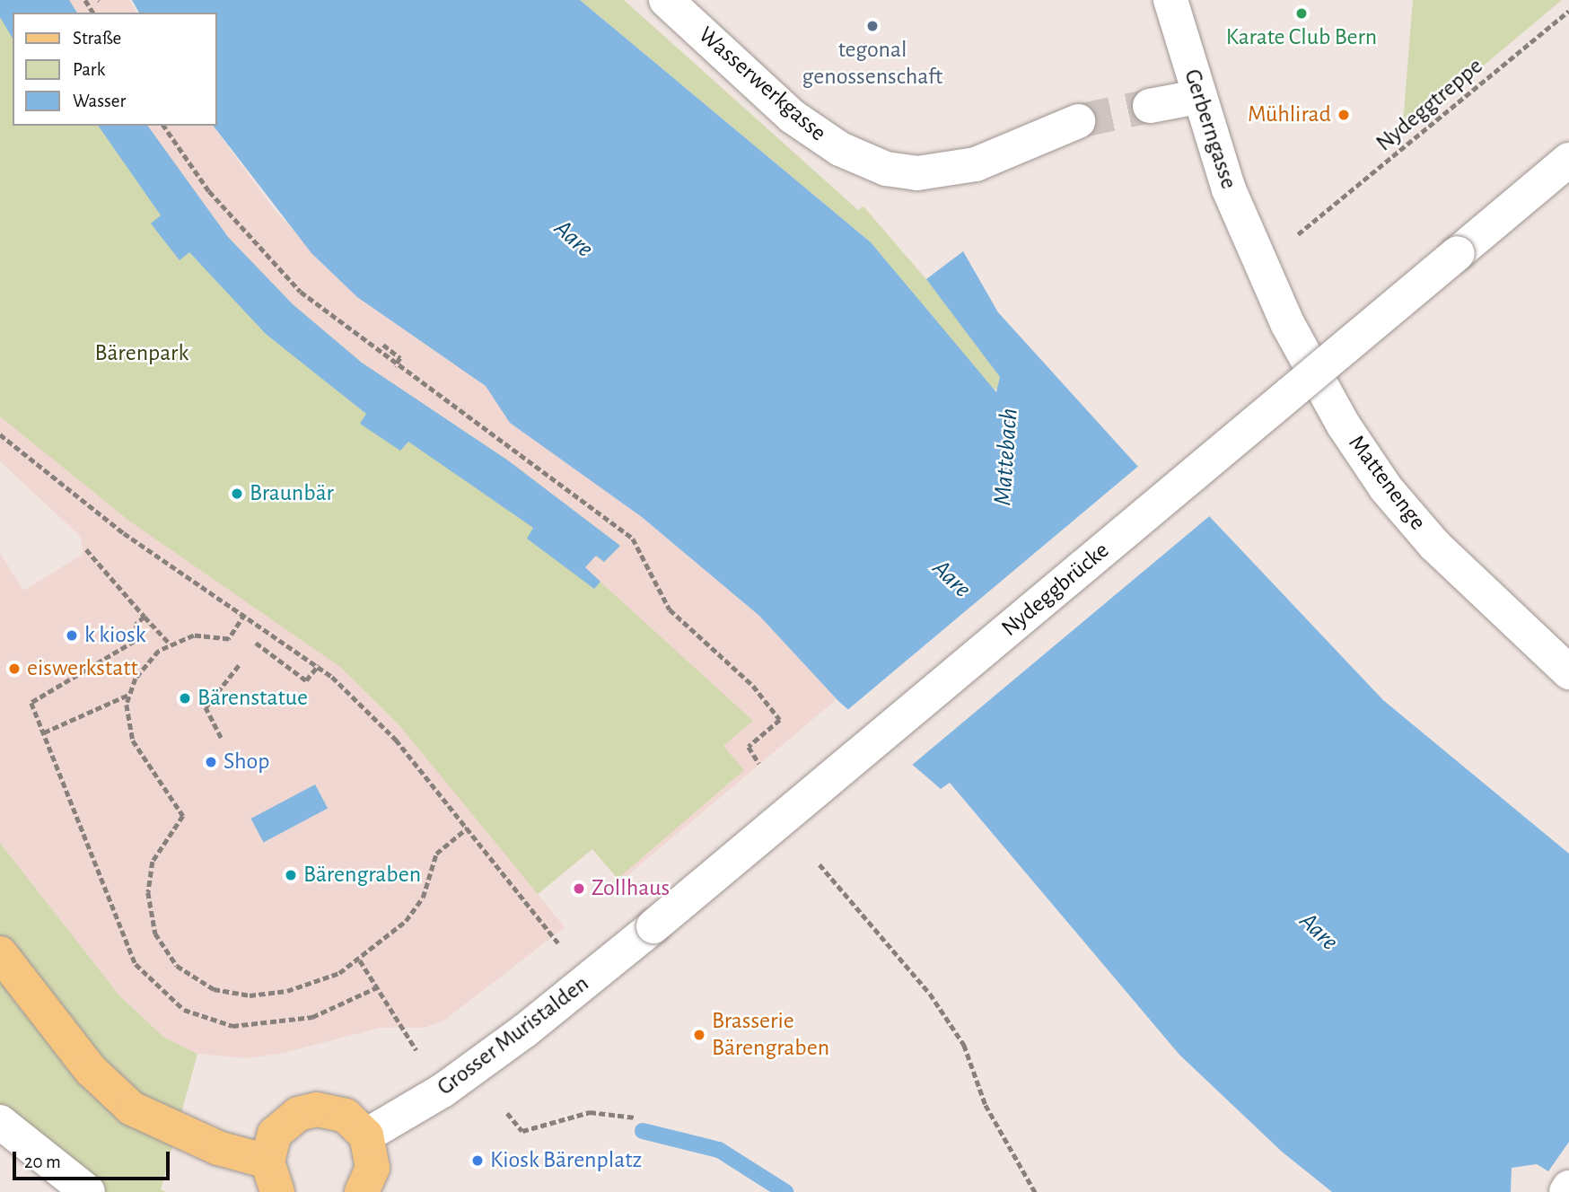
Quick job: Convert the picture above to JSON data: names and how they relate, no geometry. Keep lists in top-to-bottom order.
{
  "streets": {
    "street": [
      "Wasserwerkgasse",
      "Gerberngasse",
      "Mattenenge",
      "Nydeggbrücke",
      "Grosser Muristalden"
    ],
    "path": ["Nydeggtreppe"]
  },
  "crossings": [
    ["Gerberngasse", "Mattenenge"],
    ["Nydeggbrücke", "Grosser Muristalden"]
  ],
  "water": ["Aare", "Mattebach"],
  "parks": ["Bärenpark"],
  "places": [
    "Karate Club Bern",
    "tegonal genossenschaft",
    "Mühlirad",
    "Braunbär",
    "k kiosk",
    "eiswerkstatt",
    "Bärenstatue",
    "Shop",
    "Bärengraben",
    "Zollhaus",
    "Brasserie Bärengraben",
    "Kiosk Bärenplatz"
  ],
  "legend": ["Straße", "Park", "Wasser"],
  "scale_bar": "20 m"
}
